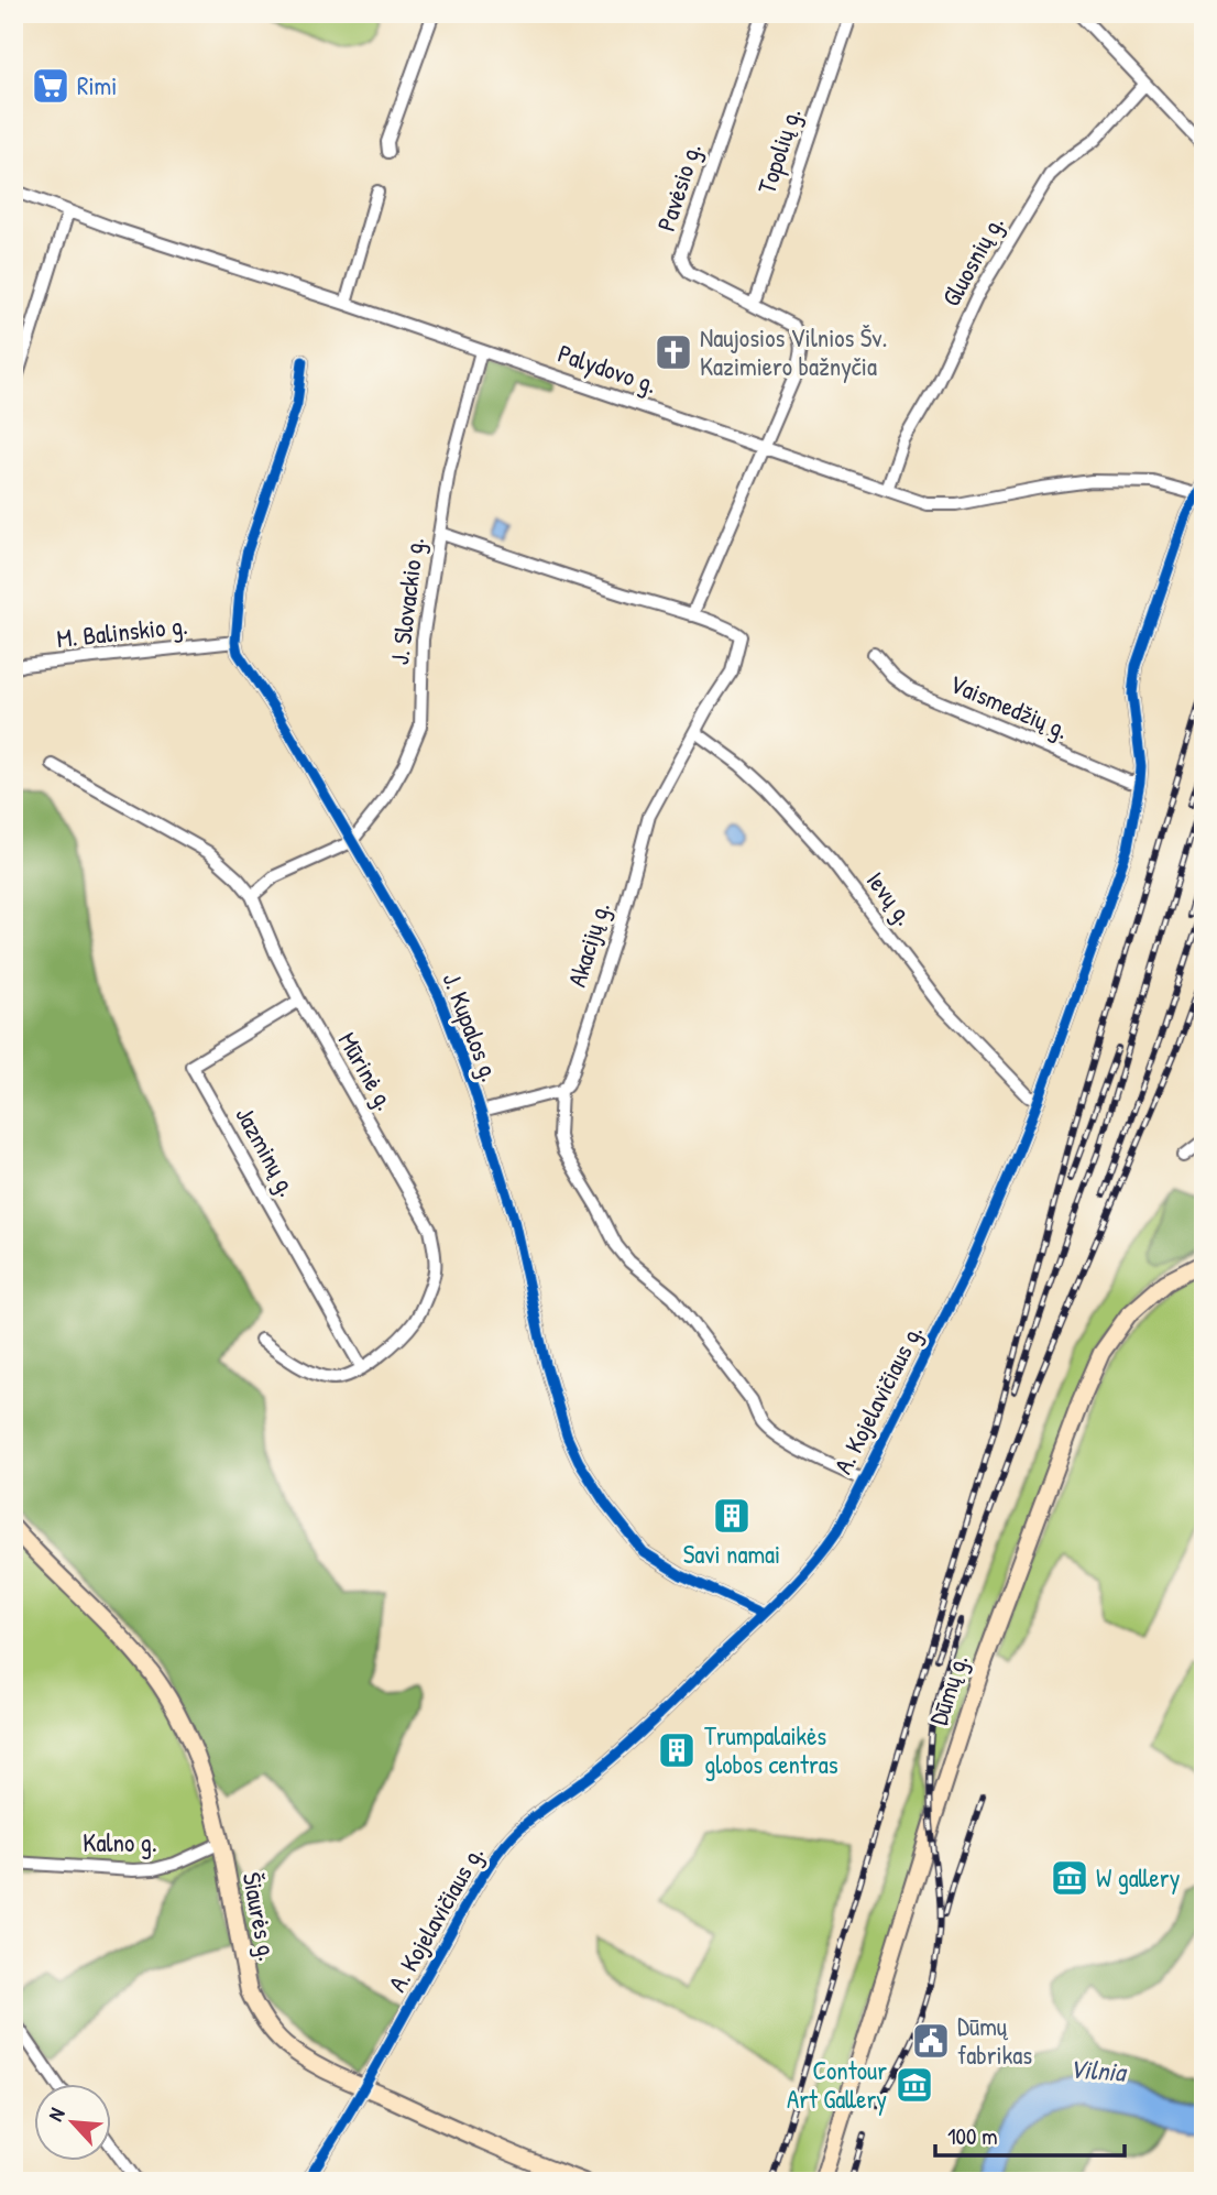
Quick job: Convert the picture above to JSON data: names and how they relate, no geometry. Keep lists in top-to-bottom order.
{
  "streets": {
    "main road": ["Dūmų g.", "Šiaurės g."],
    "street": [
      "Topolių g.",
      "Pavėsio g.",
      "Gluosnių g.",
      "Palydovo g.",
      "J. Slovackio g.",
      "M. Balinskio g.",
      "Vaismedžių g.",
      "Ievų g.",
      "Akacijų g.",
      "J. Kupalos g.",
      "Mūrinė g.",
      "Jazminų g.",
      "A. Kojelavičiaus g.",
      "Kalno g."
    ]
  },
  "crossings": [
    ["Topolių g.", "Pavėsio g."],
    ["Pavėsio g.", "Palydovo g."],
    ["Pavėsio g.", "Akacijų g."],
    ["Gluosnių g.", "Palydovo g."],
    ["Palydovo g.", "J. Slovackio g."],
    ["Palydovo g.", "A. Kojelavičiaus g."],
    ["J. Slovackio g.", "Akacijų g."],
    ["J. Slovackio g.", "J. Kupalos g."],
    ["M. Balinskio g.", "J. Kupalos g."],
    ["Vaismedžių g.", "A. Kojelavičiaus g."],
    ["Ievų g.", "Akacijų g."],
    ["Ievų g.", "A. Kojelavičiaus g."],
    ["Akacijų g.", "A. Kojelavičiaus g."],
    ["J. Kupalos g.", "A. Kojelavičiaus g."],
    ["Mūrinė g.", "Jazminų g."],
    ["A. Kojelavičiaus g.", "Šiaurės g."],
    ["Kalno g.", "Šiaurės g."]
  ],
  "water": ["Vilnia"],
  "places": {
    "supermarket": ["Rimi"],
    "church": ["Naujosios Vilnios Šv. Kazimiero bažnyčia"],
    "building": ["Savi namai", "Trumpalaikės globos centras"],
    "museum": ["W gallery", "Contour Art Gallery"],
    "public building": ["Dūmų fabrikas"]
  },
  "scale_bar": "100 m",
  "north": "top left"
}
